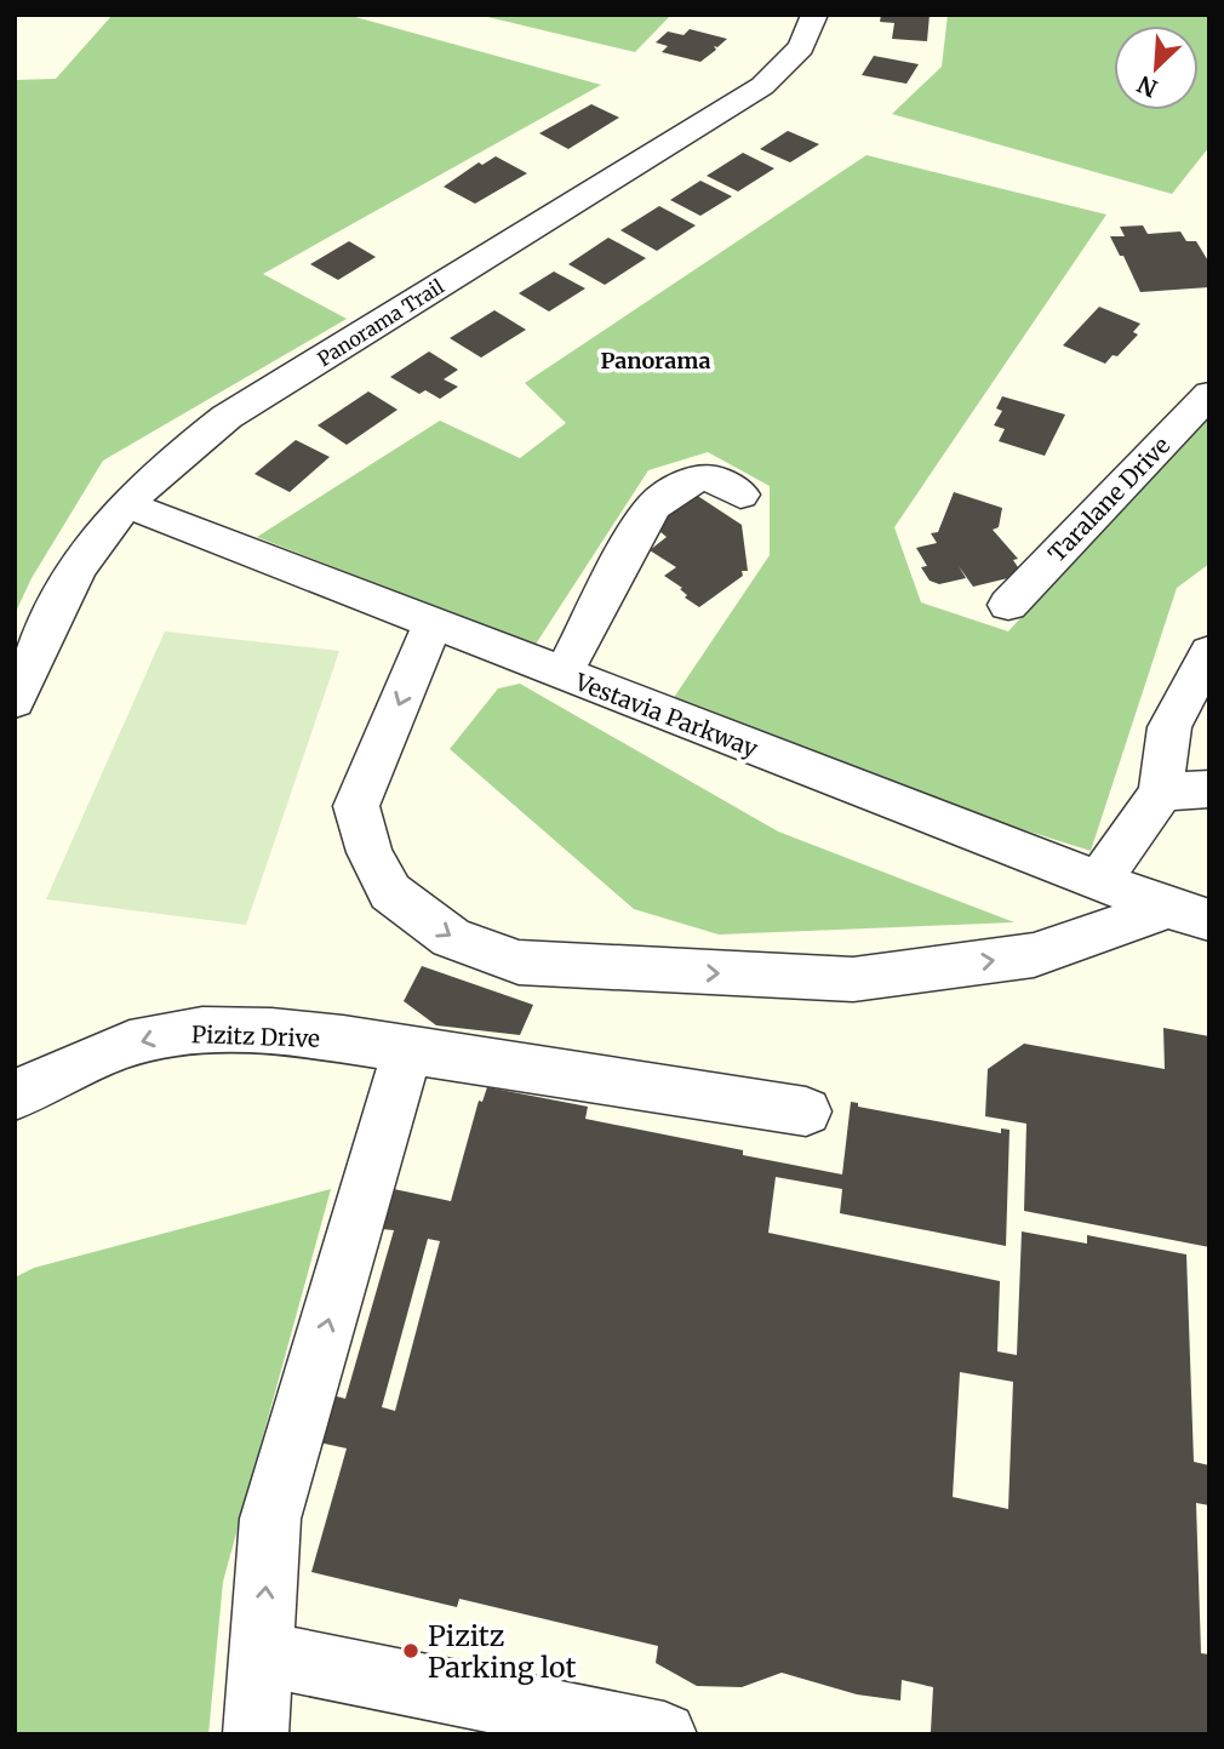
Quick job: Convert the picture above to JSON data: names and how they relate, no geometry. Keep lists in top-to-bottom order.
{
  "streets": {
    "street": [
      "Panorama Trail",
      "Taralane Drive",
      "Vestavia Parkway",
      "Pizitz Drive"
    ]
  },
  "crossings": [
    ["Panorama Trail", "Vestavia Parkway"]
  ],
  "one_way": ["Pizitz Drive"],
  "districts": ["Panorama"],
  "places": ["Pizitz Parking lot"],
  "north": "bottom left"
}
